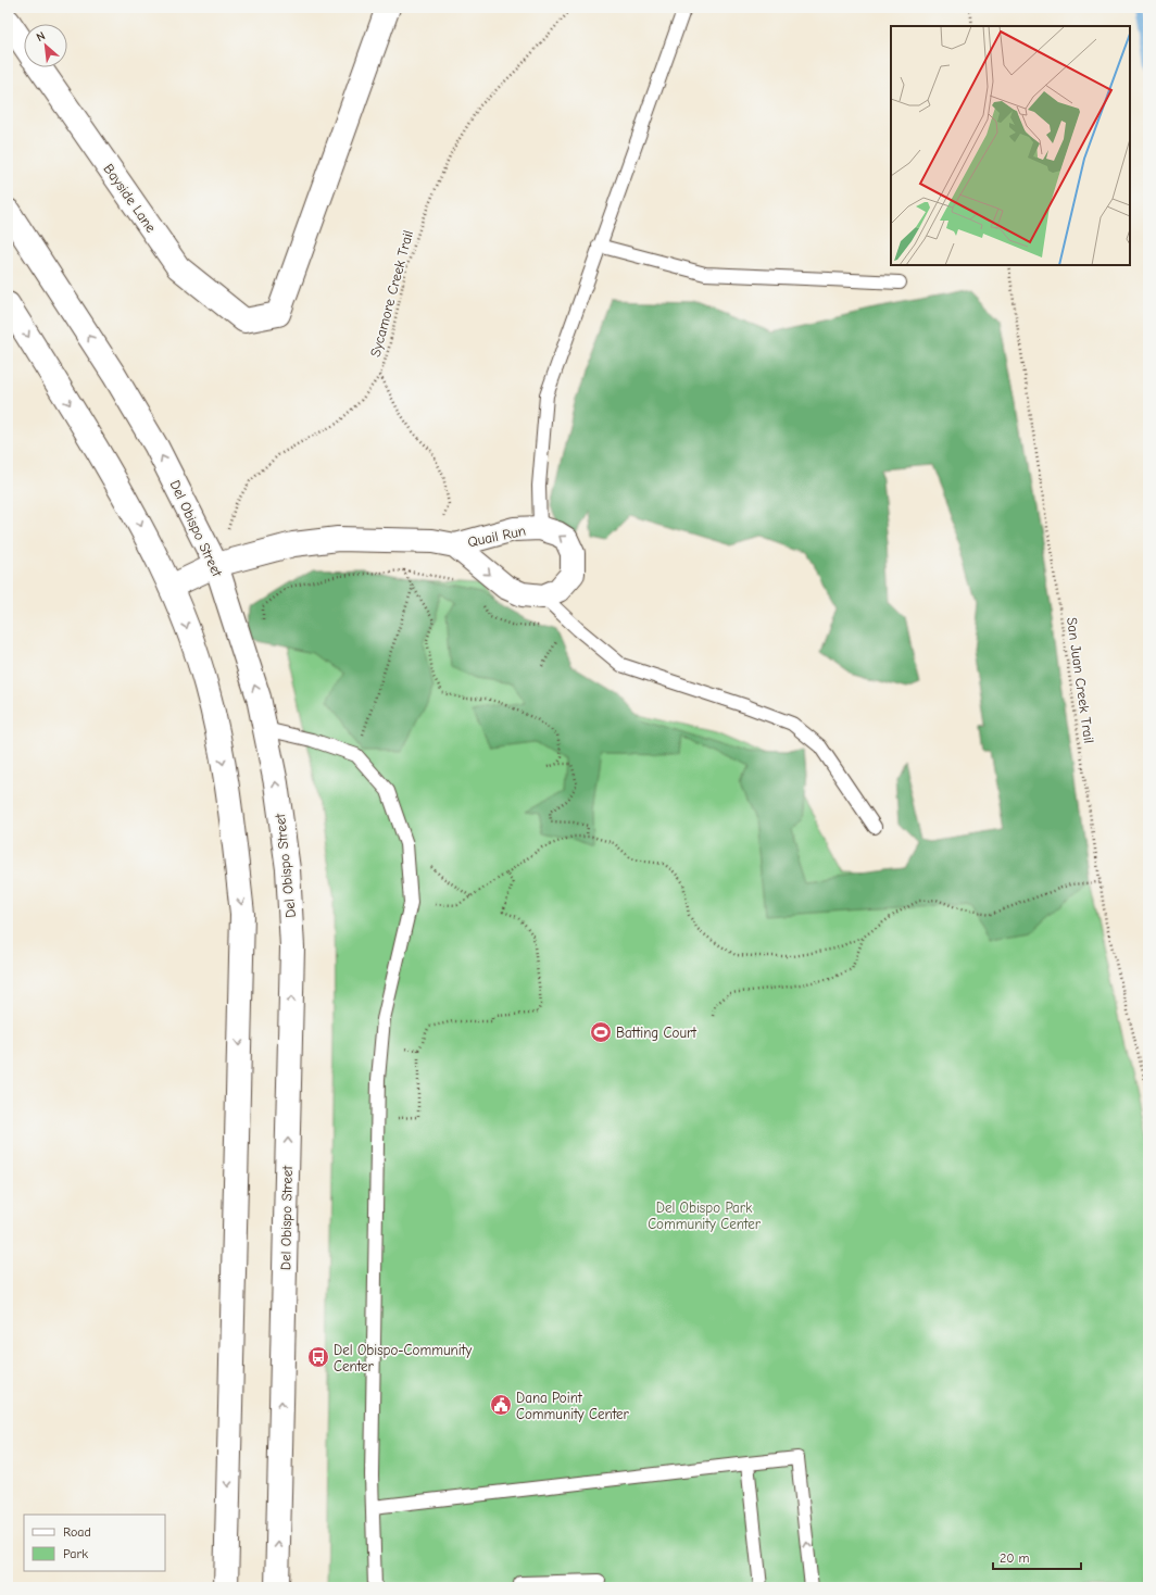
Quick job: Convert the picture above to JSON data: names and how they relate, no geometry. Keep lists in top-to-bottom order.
{
  "streets": {
    "main road": ["Bayside Lane", "Del Obispo Street", "Quail Run"],
    "path": ["Sycamore Creek Trail", "San Juan Creek Trail"]
  },
  "crossings": [
    ["Sycamore Creek Trail", "Del Obispo Street"],
    ["Sycamore Creek Trail", "Quail Run"],
    ["Del Obispo Street", "Quail Run"]
  ],
  "parks": ["Del Obispo Park Community Center"],
  "places": {
    "sports": ["Batting Court"],
    "bus stop": ["Del Obispo-Community Center"],
    "public building": ["Dana Point Community Center"]
  },
  "legend": ["Road", "Park"],
  "scale_bar": "20 m",
  "north": "top left"
}
